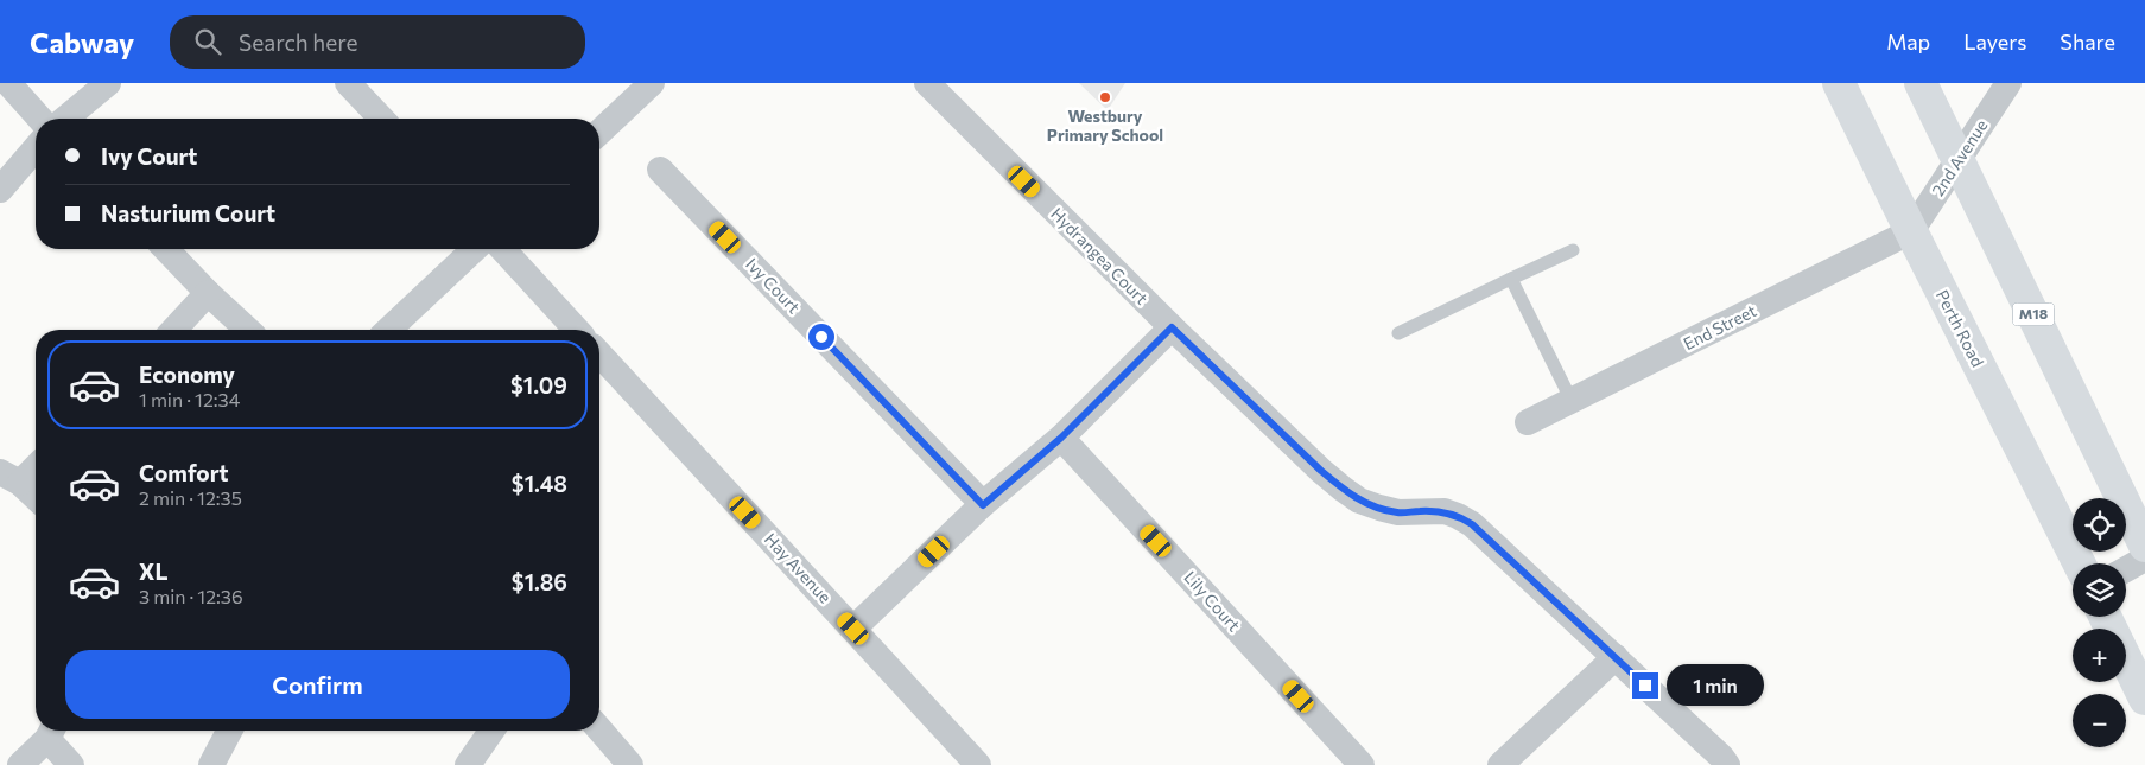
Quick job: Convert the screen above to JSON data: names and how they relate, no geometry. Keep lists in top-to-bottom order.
{
  "streets": {
    "main road": ["M18", "Perth Road"],
    "street": [
      "2nd Avenue",
      "Hydrangea Court",
      "Ivy Court",
      "End Street",
      "Hay Avenue",
      "Lily Court"
    ]
  },
  "crossings": [
    ["2nd Avenue", "M18"],
    ["2nd Avenue", "End Street"],
    ["2nd Avenue", "Perth Road"],
    ["End Street", "Perth Road"]
  ],
  "places": ["Westbury Primary School"],
  "page": {
    "header": "Cabway",
    "search": "Search here",
    "nav": ["Map", "Layers", "Share"],
    "banner": ["Ivy Court", "Nasturium Court"],
    "list": [
      {
        "name": "Economy",
        "note": "1 min · 12:34",
        "value": "$1.09"
      },
      {
        "name": "Comfort",
        "note": "2 min · 12:35",
        "value": "$1.48"
      },
      {
        "name": "XL",
        "note": "3 min · 12:36",
        "value": "$1.86"
      }
    ],
    "map_buttons": ["+", "−"],
    "buttons": "Confirm",
    "bubble": "1 min"
  }
}
